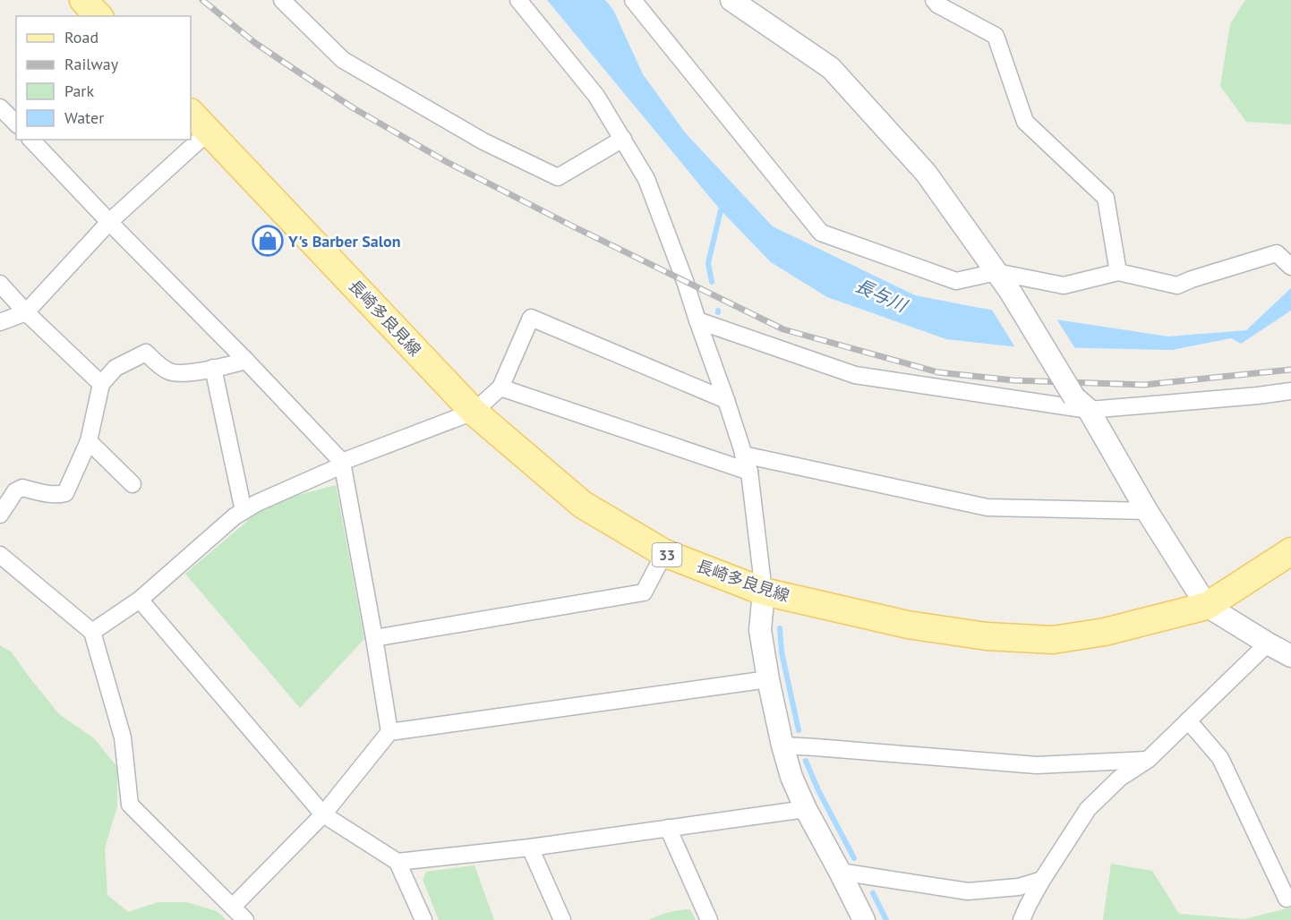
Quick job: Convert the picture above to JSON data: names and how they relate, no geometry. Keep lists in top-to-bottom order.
{
  "streets": {
    "main road": ["長崎多良見線", "33"]
  },
  "water": ["長与川"],
  "places": {
    "shop": ["Y's Barber Salon"]
  },
  "legend": [
    "Road",
    "Railway",
    "Park",
    "Water"
  ]
}
